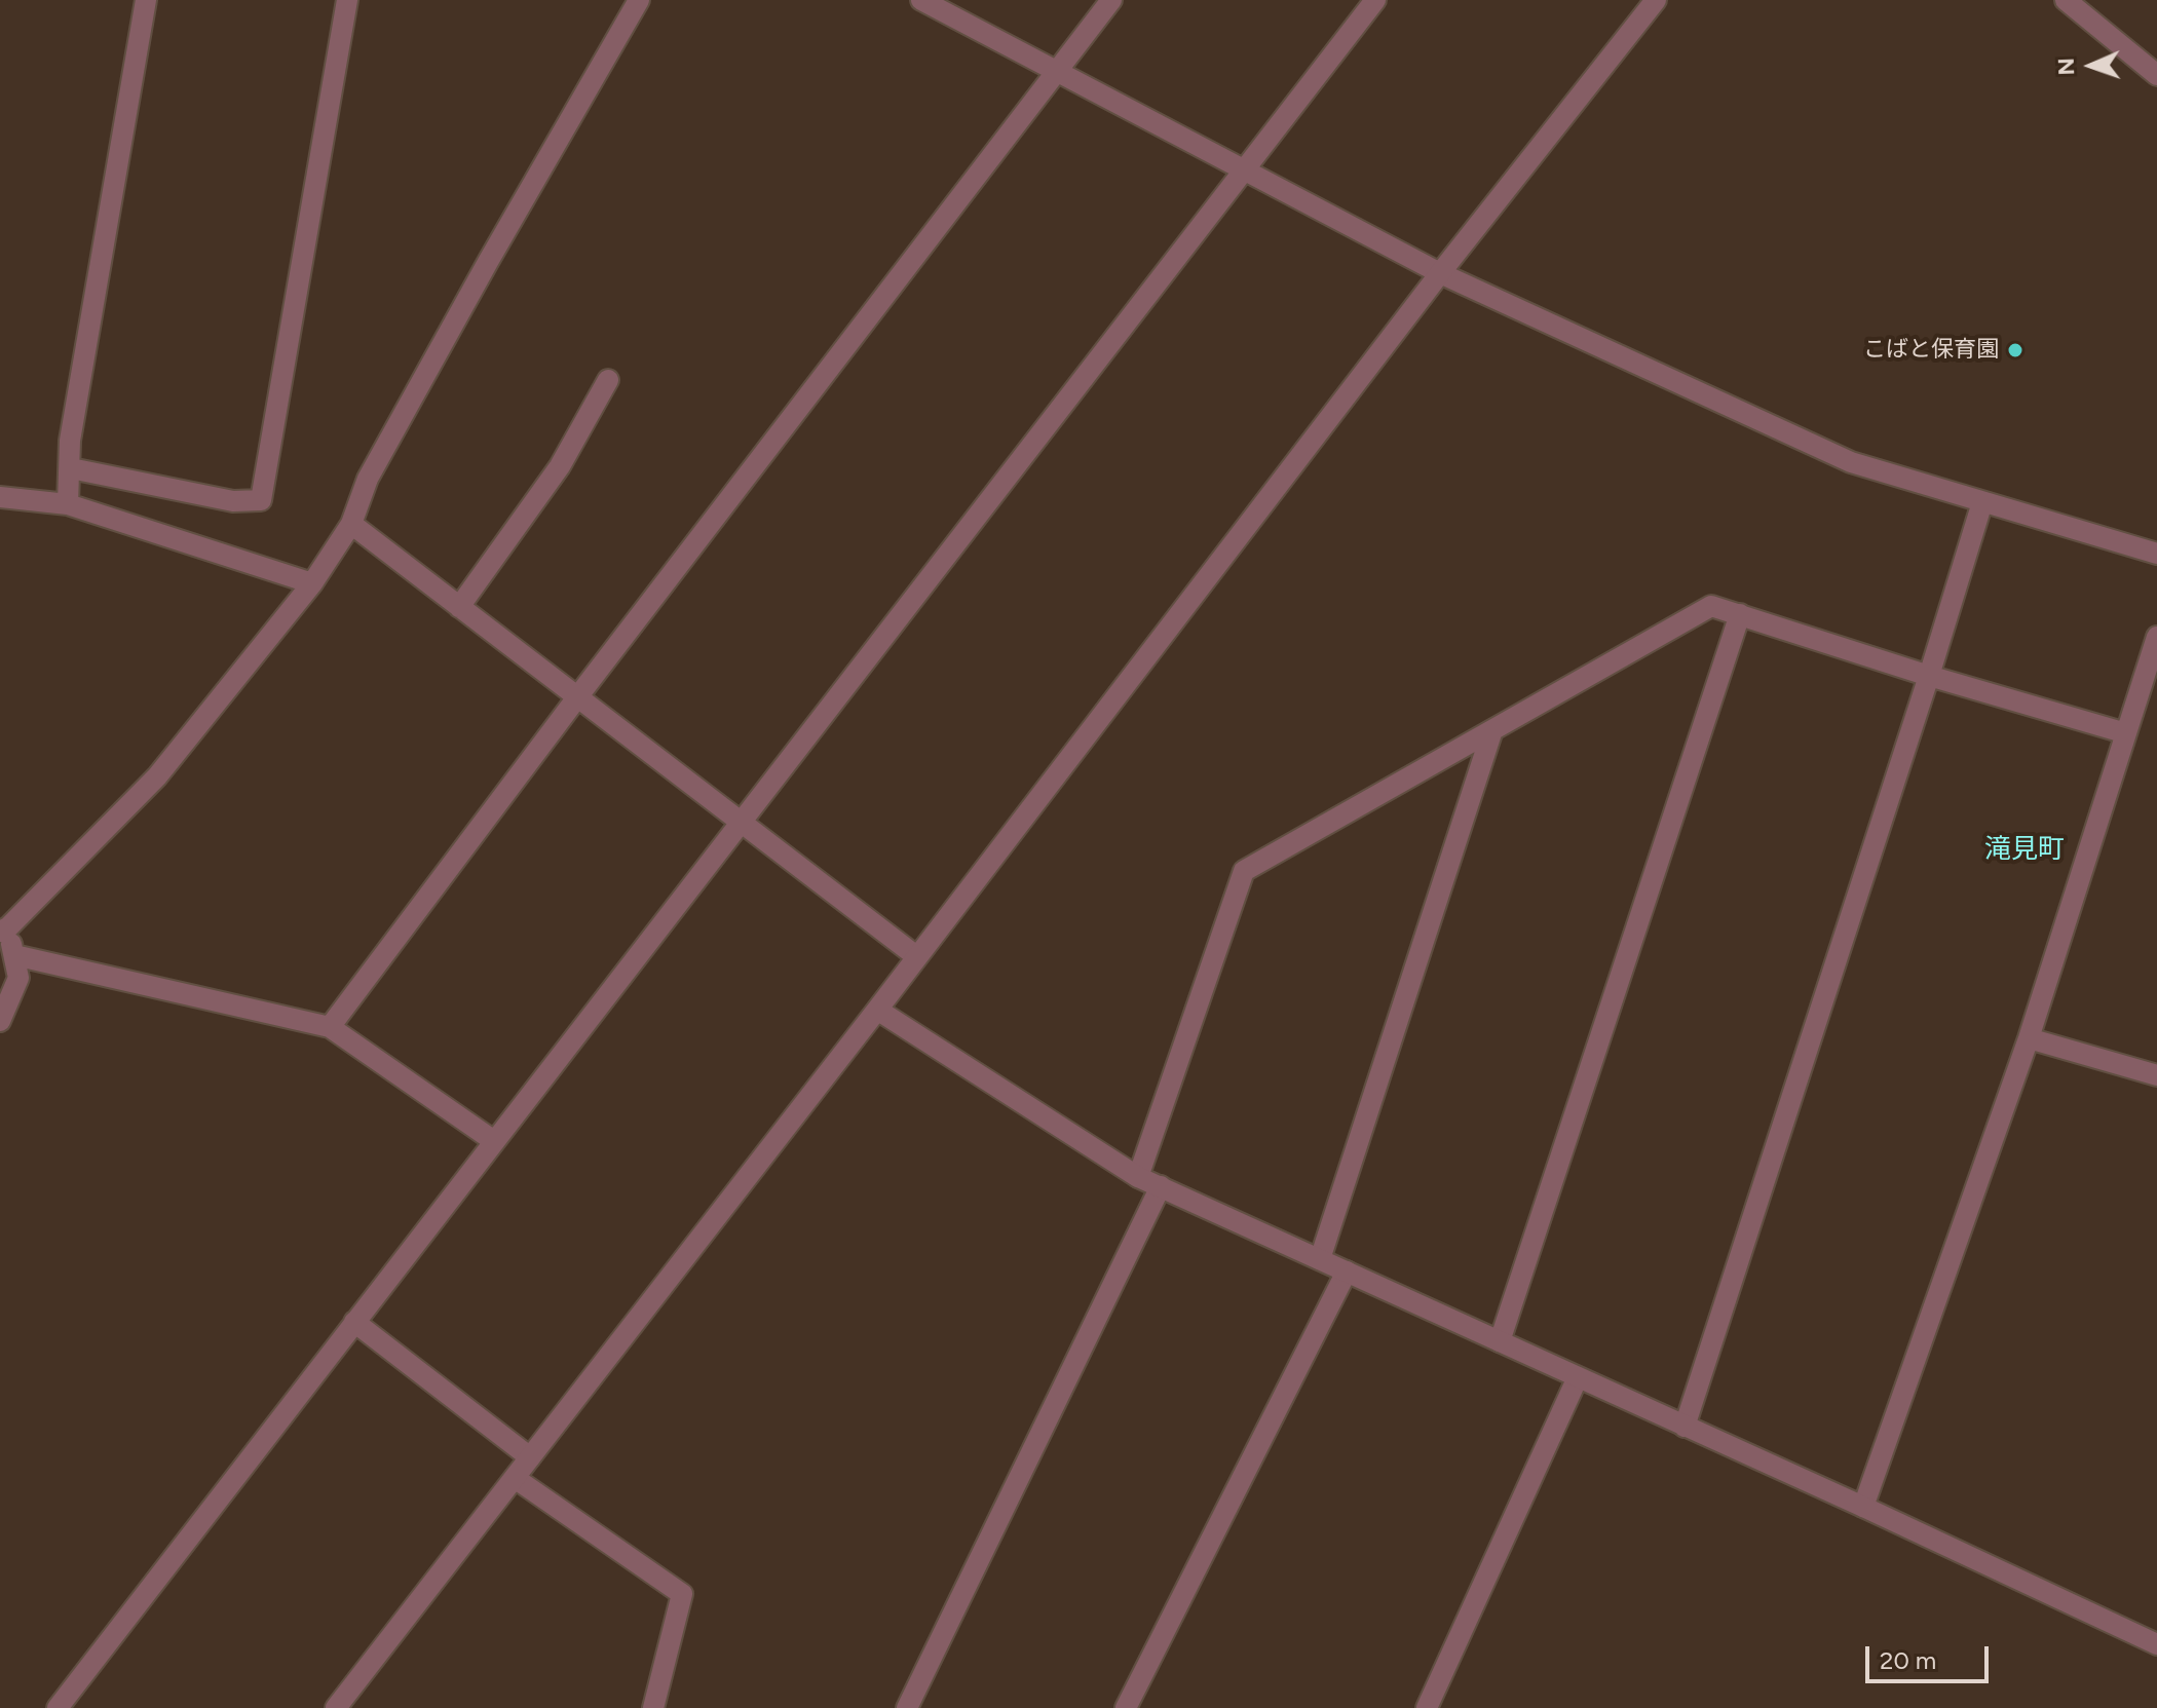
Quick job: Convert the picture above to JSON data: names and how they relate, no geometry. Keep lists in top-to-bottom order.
{
  "districts": ["滝見町"],
  "places": ["こばと保育園"],
  "scale_bar": "20 m",
  "north": "left"
}
